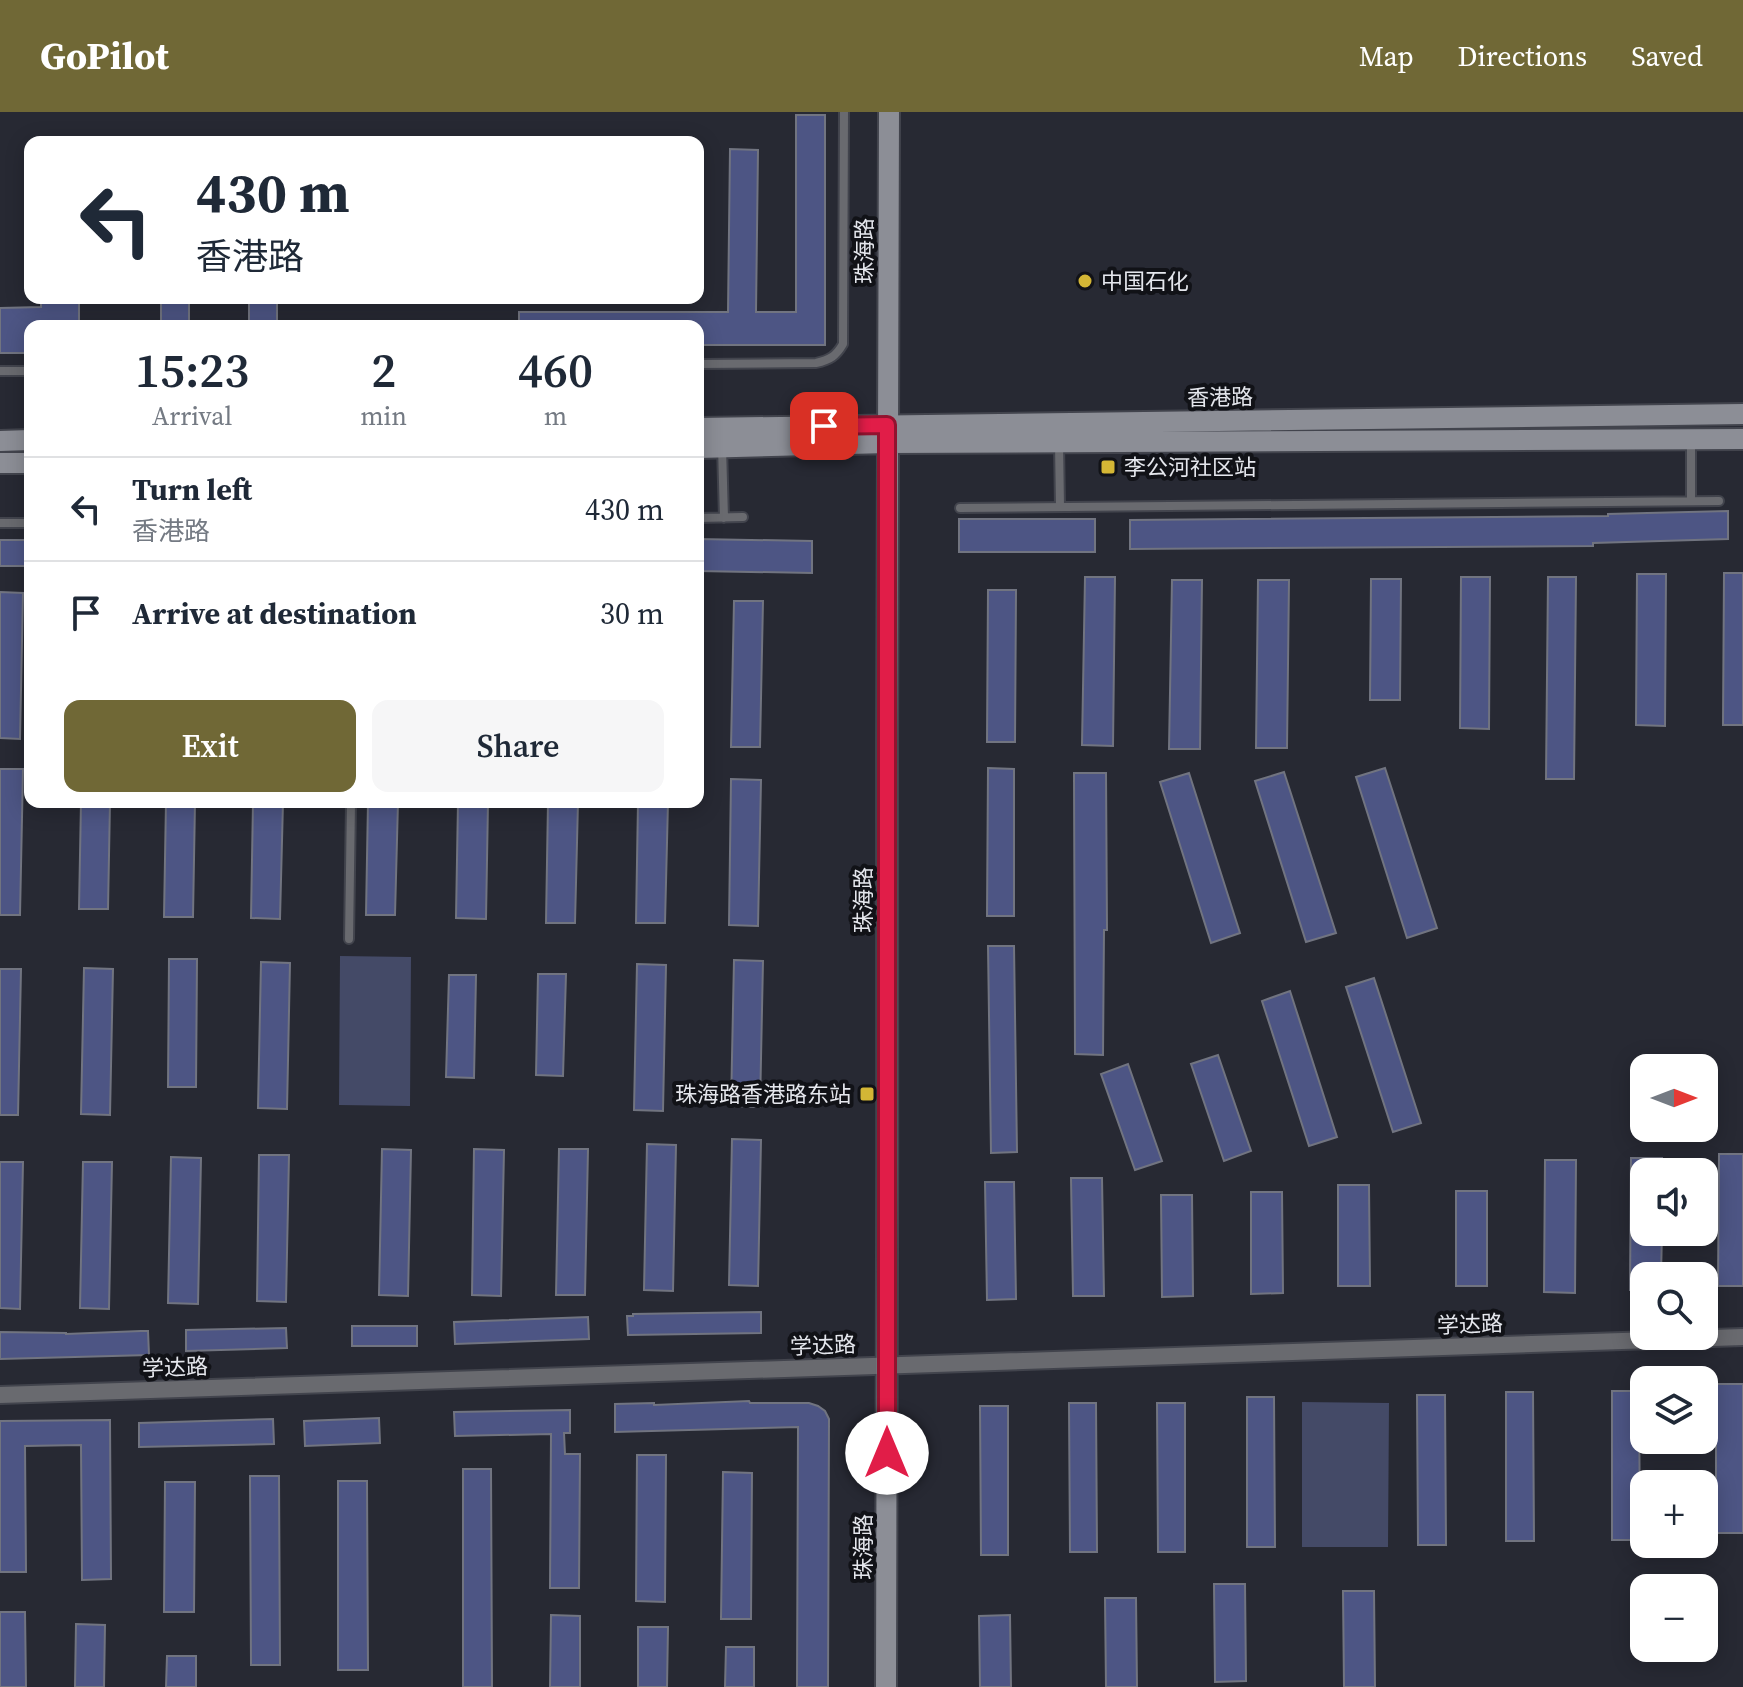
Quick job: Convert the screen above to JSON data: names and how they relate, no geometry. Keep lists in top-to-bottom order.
{
  "streets": {
    "main road": ["珠海路", "香港路"],
    "street": ["学达路"]
  },
  "crossings": [
    ["珠海路", "香港路"],
    ["珠海路", "学达路"]
  ],
  "places": {
    "other": ["中国石化"],
    "transit": ["李公河社区站", "珠海路香港路东站"]
  },
  "north": "right",
  "page": {
    "header": "GoPilot",
    "nav": ["Map", "Directions", "Saved"],
    "turn": ["430 m", "香港路"],
    "eta": [
      "15:23",
      "Arrival",
      "2",
      "min",
      "460",
      "m"
    ],
    "list": [
      {
        "name": "Turn left",
        "note": "香港路",
        "value": "430 m"
      },
      {
        "name": "Arrive at destination",
        "value": "30 m"
      }
    ],
    "buttons": ["Exit", "Share"],
    "map_buttons": ["+", "−"]
  }
}
